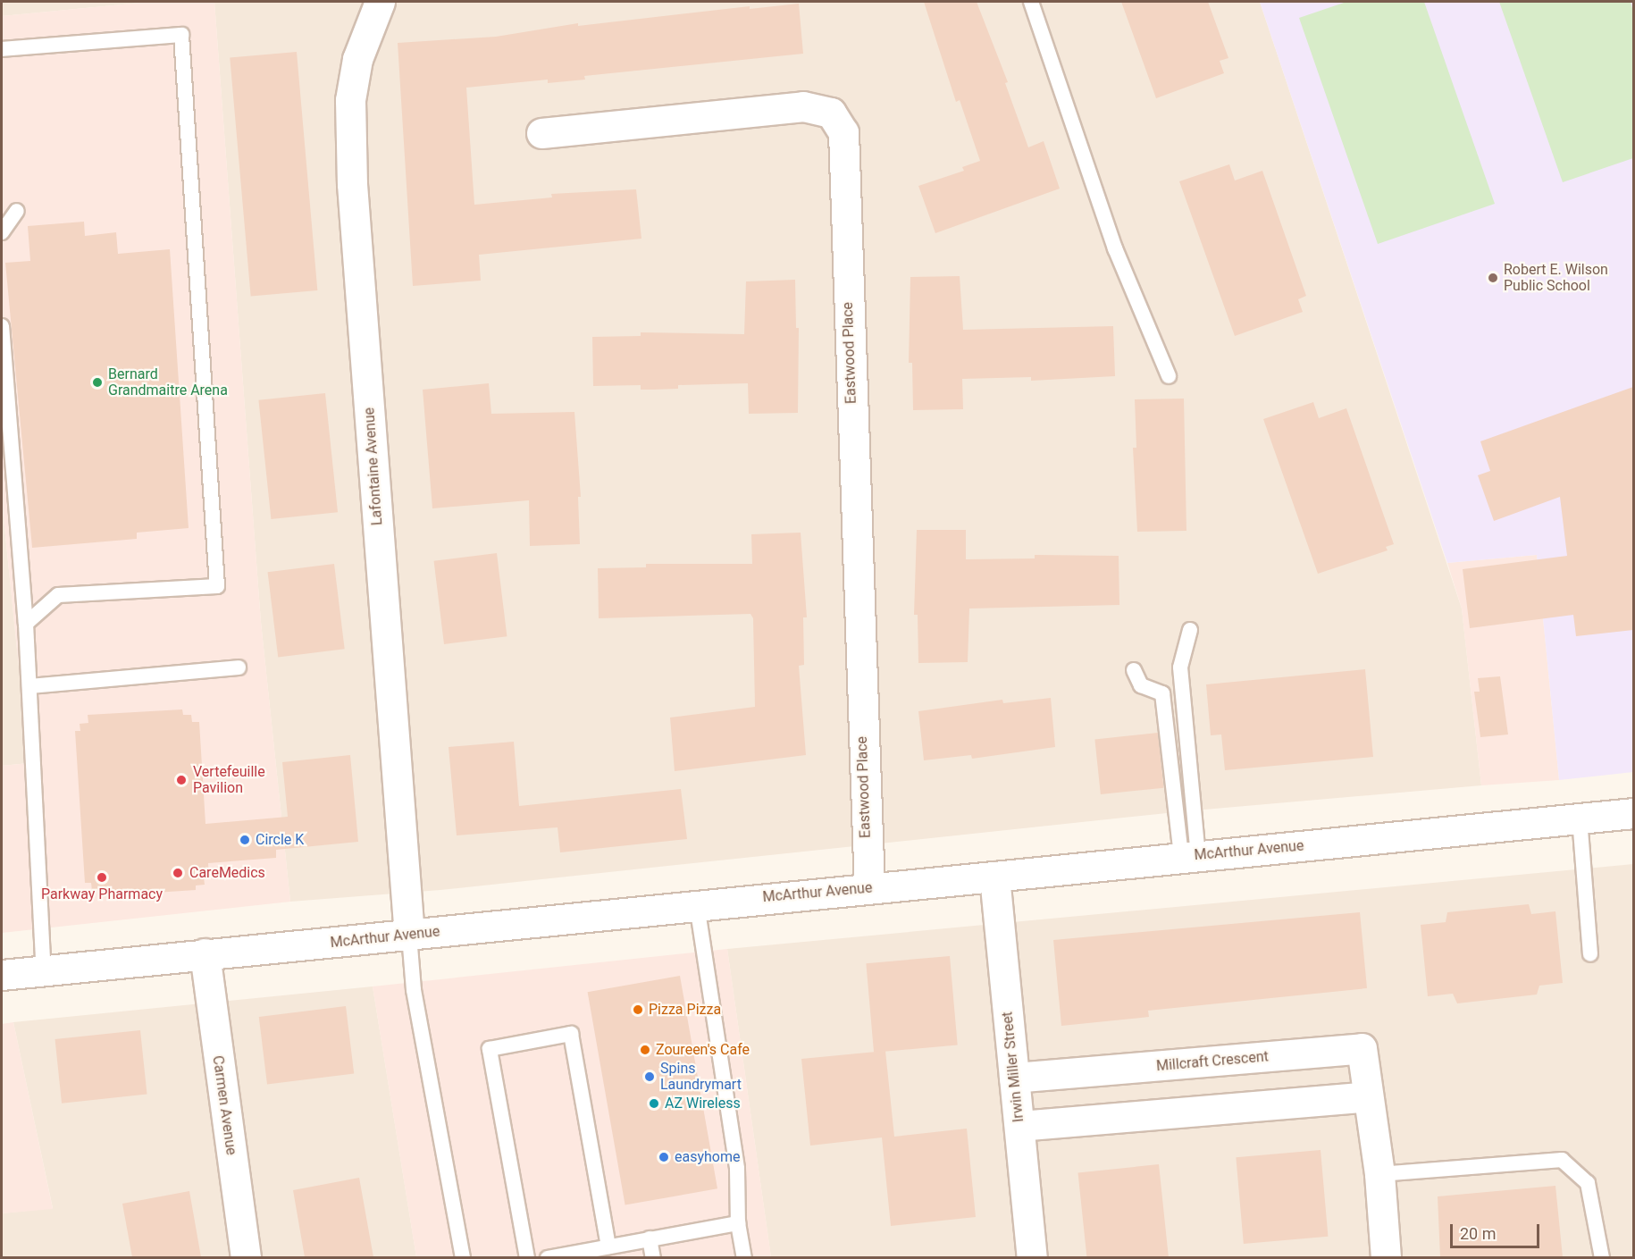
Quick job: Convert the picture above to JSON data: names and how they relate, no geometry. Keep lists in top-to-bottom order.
{
  "streets": {
    "street": [
      "Eastwood Place",
      "Lafontaine Avenue",
      "McArthur Avenue",
      "Millcraft Crescent",
      "Irwin Miller Street",
      "Carmen Avenue"
    ]
  },
  "crossings": [
    ["Eastwood Place", "McArthur Avenue"],
    ["Lafontaine Avenue", "McArthur Avenue"],
    ["McArthur Avenue", "Irwin Miller Street"],
    ["McArthur Avenue", "Carmen Avenue"],
    ["Millcraft Crescent", "Irwin Miller Street"]
  ],
  "places": [
    "Robert E. Wilson Public School",
    "Bernard Grandmaitre Arena",
    "Vertefeuille Pavilion",
    "Circle K",
    "CareMedics",
    "Parkway Pharmacy",
    "Pizza Pizza",
    "Zoureen's Cafe",
    "Spins Laundrymart",
    "AZ Wireless",
    "easyhome"
  ],
  "scale_bar": "20 m"
}
